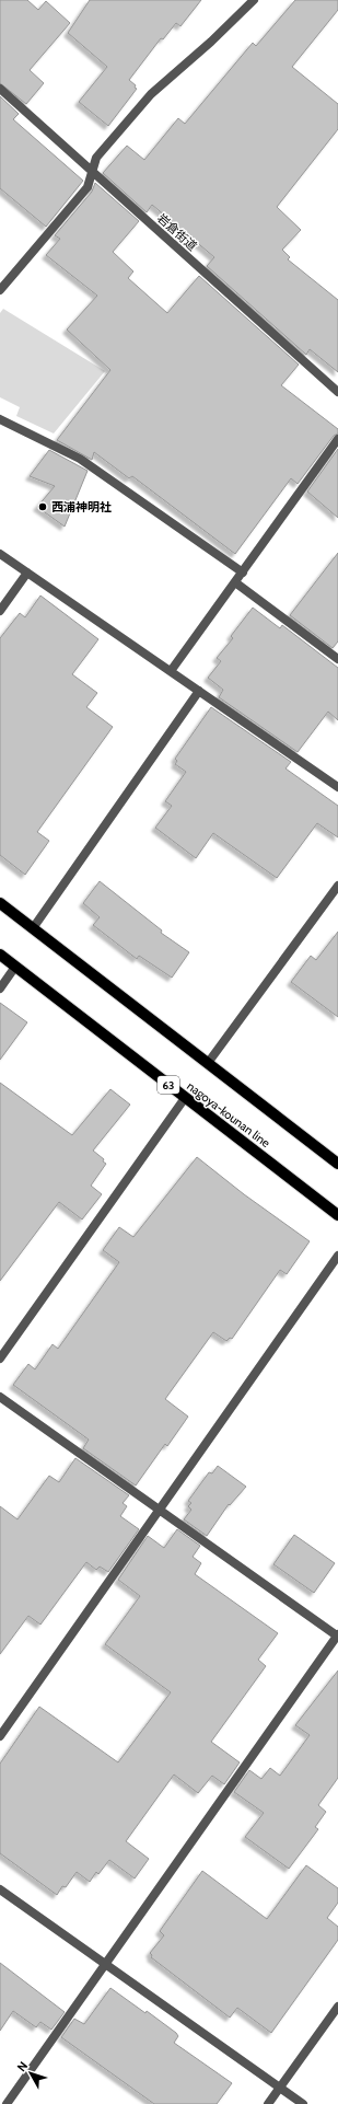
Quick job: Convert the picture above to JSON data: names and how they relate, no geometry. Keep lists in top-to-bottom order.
{
  "streets": {
    "main road": ["63", "nagoya-kounan line"],
    "street": ["岩倉街道"]
  },
  "places": ["西浦神明社"],
  "north": "top left"
}
